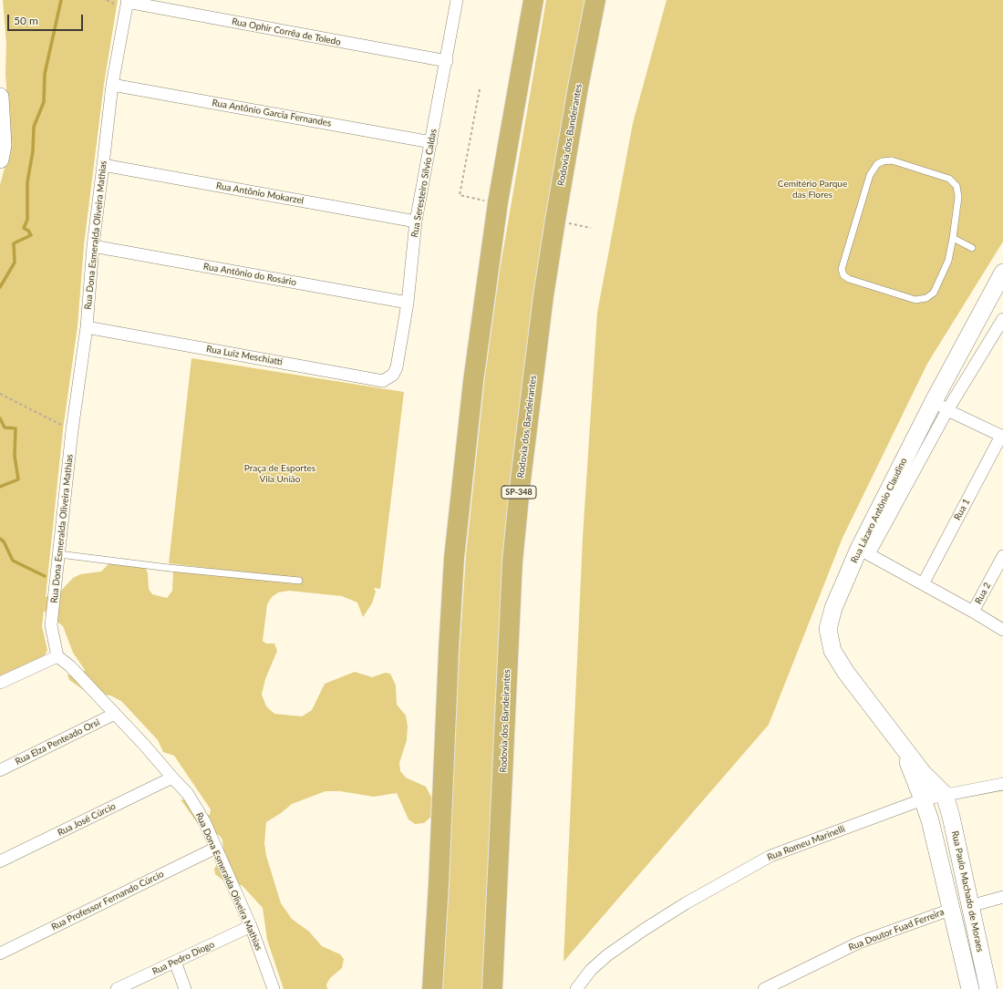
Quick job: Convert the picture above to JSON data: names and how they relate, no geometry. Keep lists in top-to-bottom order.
{
  "streets": {
    "highway": ["Rodovia dos Bandeirantes", "SP-348"],
    "main road": ["Rua Lázaro Antônio Claudino", "Rua Paulo Machado de Moraes"],
    "street": [
      "Rua Ophir Corrêa de Toledo",
      "Rua Antônio Garcia Fernandes",
      "Rua Seresteiro Sílvio Caldas",
      "Rua Antônio Mokarzel",
      "Rua Dona Esmeralda Oliveira Mathias",
      "Rua Antônio do Rosário",
      "Rua Luiz Meschiatti",
      "Rua 1",
      "Rua 2",
      "Rua Elza Penteado Orsi",
      "Rua José Cúrcio",
      "Rua Romeu Marinelli",
      "Rua Professor Fernando Cúrcio",
      "Rua Doutor Fuad Ferreira",
      "Rua Pedro Diogo"
    ]
  },
  "crossings": [
    ["Rua Ophir Corrêa de Toledo", "Rua Seresteiro Sílvio Caldas"],
    ["Rua Ophir Corrêa de Toledo", "Rua Dona Esmeralda Oliveira Mathias"],
    ["Rua Antônio Garcia Fernandes", "Rua Seresteiro Sílvio Caldas"],
    ["Rua Antônio Garcia Fernandes", "Rua Dona Esmeralda Oliveira Mathias"],
    ["Rua Seresteiro Sílvio Caldas", "Rua Antônio Mokarzel"],
    ["Rua Seresteiro Sílvio Caldas", "Rua Antônio do Rosário"],
    ["Rua Seresteiro Sílvio Caldas", "Rua Luiz Meschiatti"],
    ["Rua Antônio Mokarzel", "Rua Dona Esmeralda Oliveira Mathias"],
    ["Rua Dona Esmeralda Oliveira Mathias", "Rua Antônio do Rosário"],
    ["Rua Dona Esmeralda Oliveira Mathias", "Rua Luiz Meschiatti"],
    ["Rua Dona Esmeralda Oliveira Mathias", "Rua Elza Penteado Orsi"],
    ["Rua Dona Esmeralda Oliveira Mathias", "Rua José Cúrcio"],
    ["Rua Dona Esmeralda Oliveira Mathias", "Rua Professor Fernando Cúrcio"],
    ["Rua Dona Esmeralda Oliveira Mathias", "Rua Pedro Diogo"],
    ["Rua Lázaro Antônio Claudino", "Rua Romeu Marinelli"],
    ["Rua Lázaro Antônio Claudino", "Rua Paulo Machado de Moraes"],
    ["Rua Romeu Marinelli", "Rua Paulo Machado de Moraes"],
    ["Rua Paulo Machado de Moraes", "Rua Doutor Fuad Ferreira"]
  ],
  "parks": ["Cemitério Parque das Flores", "Praça de Esportes Vila União"],
  "scale_bar": "50 m"
}
